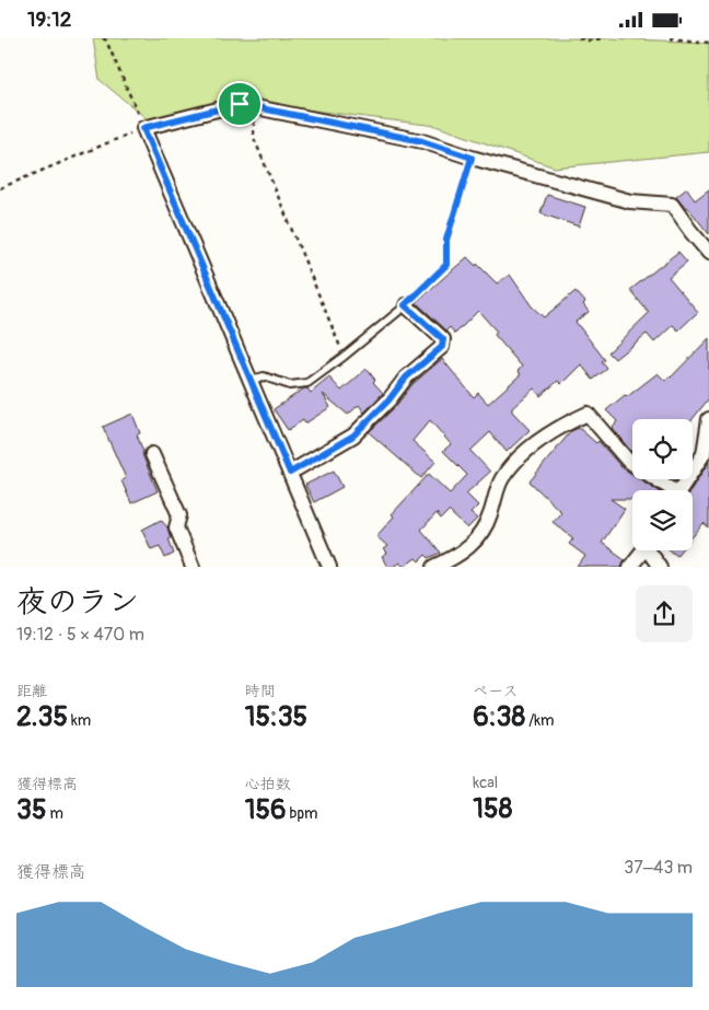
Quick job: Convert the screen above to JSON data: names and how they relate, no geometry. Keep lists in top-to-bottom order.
{
  "page": {
    "status": "19:12",
    "heading": ["夜のラン", "19:12 · 5 × 470 m"],
    "stats": [
      ["距離", "2.35 km"],
      ["時間", "15:35"],
      ["ペース", "6:38 /km"],
      ["獲得標高", "35 m"],
      ["心拍数", "156 bpm"],
      ["kcal", "158"]
    ],
    "chart": ["獲得標高", "37–43 m"]
  }
}
